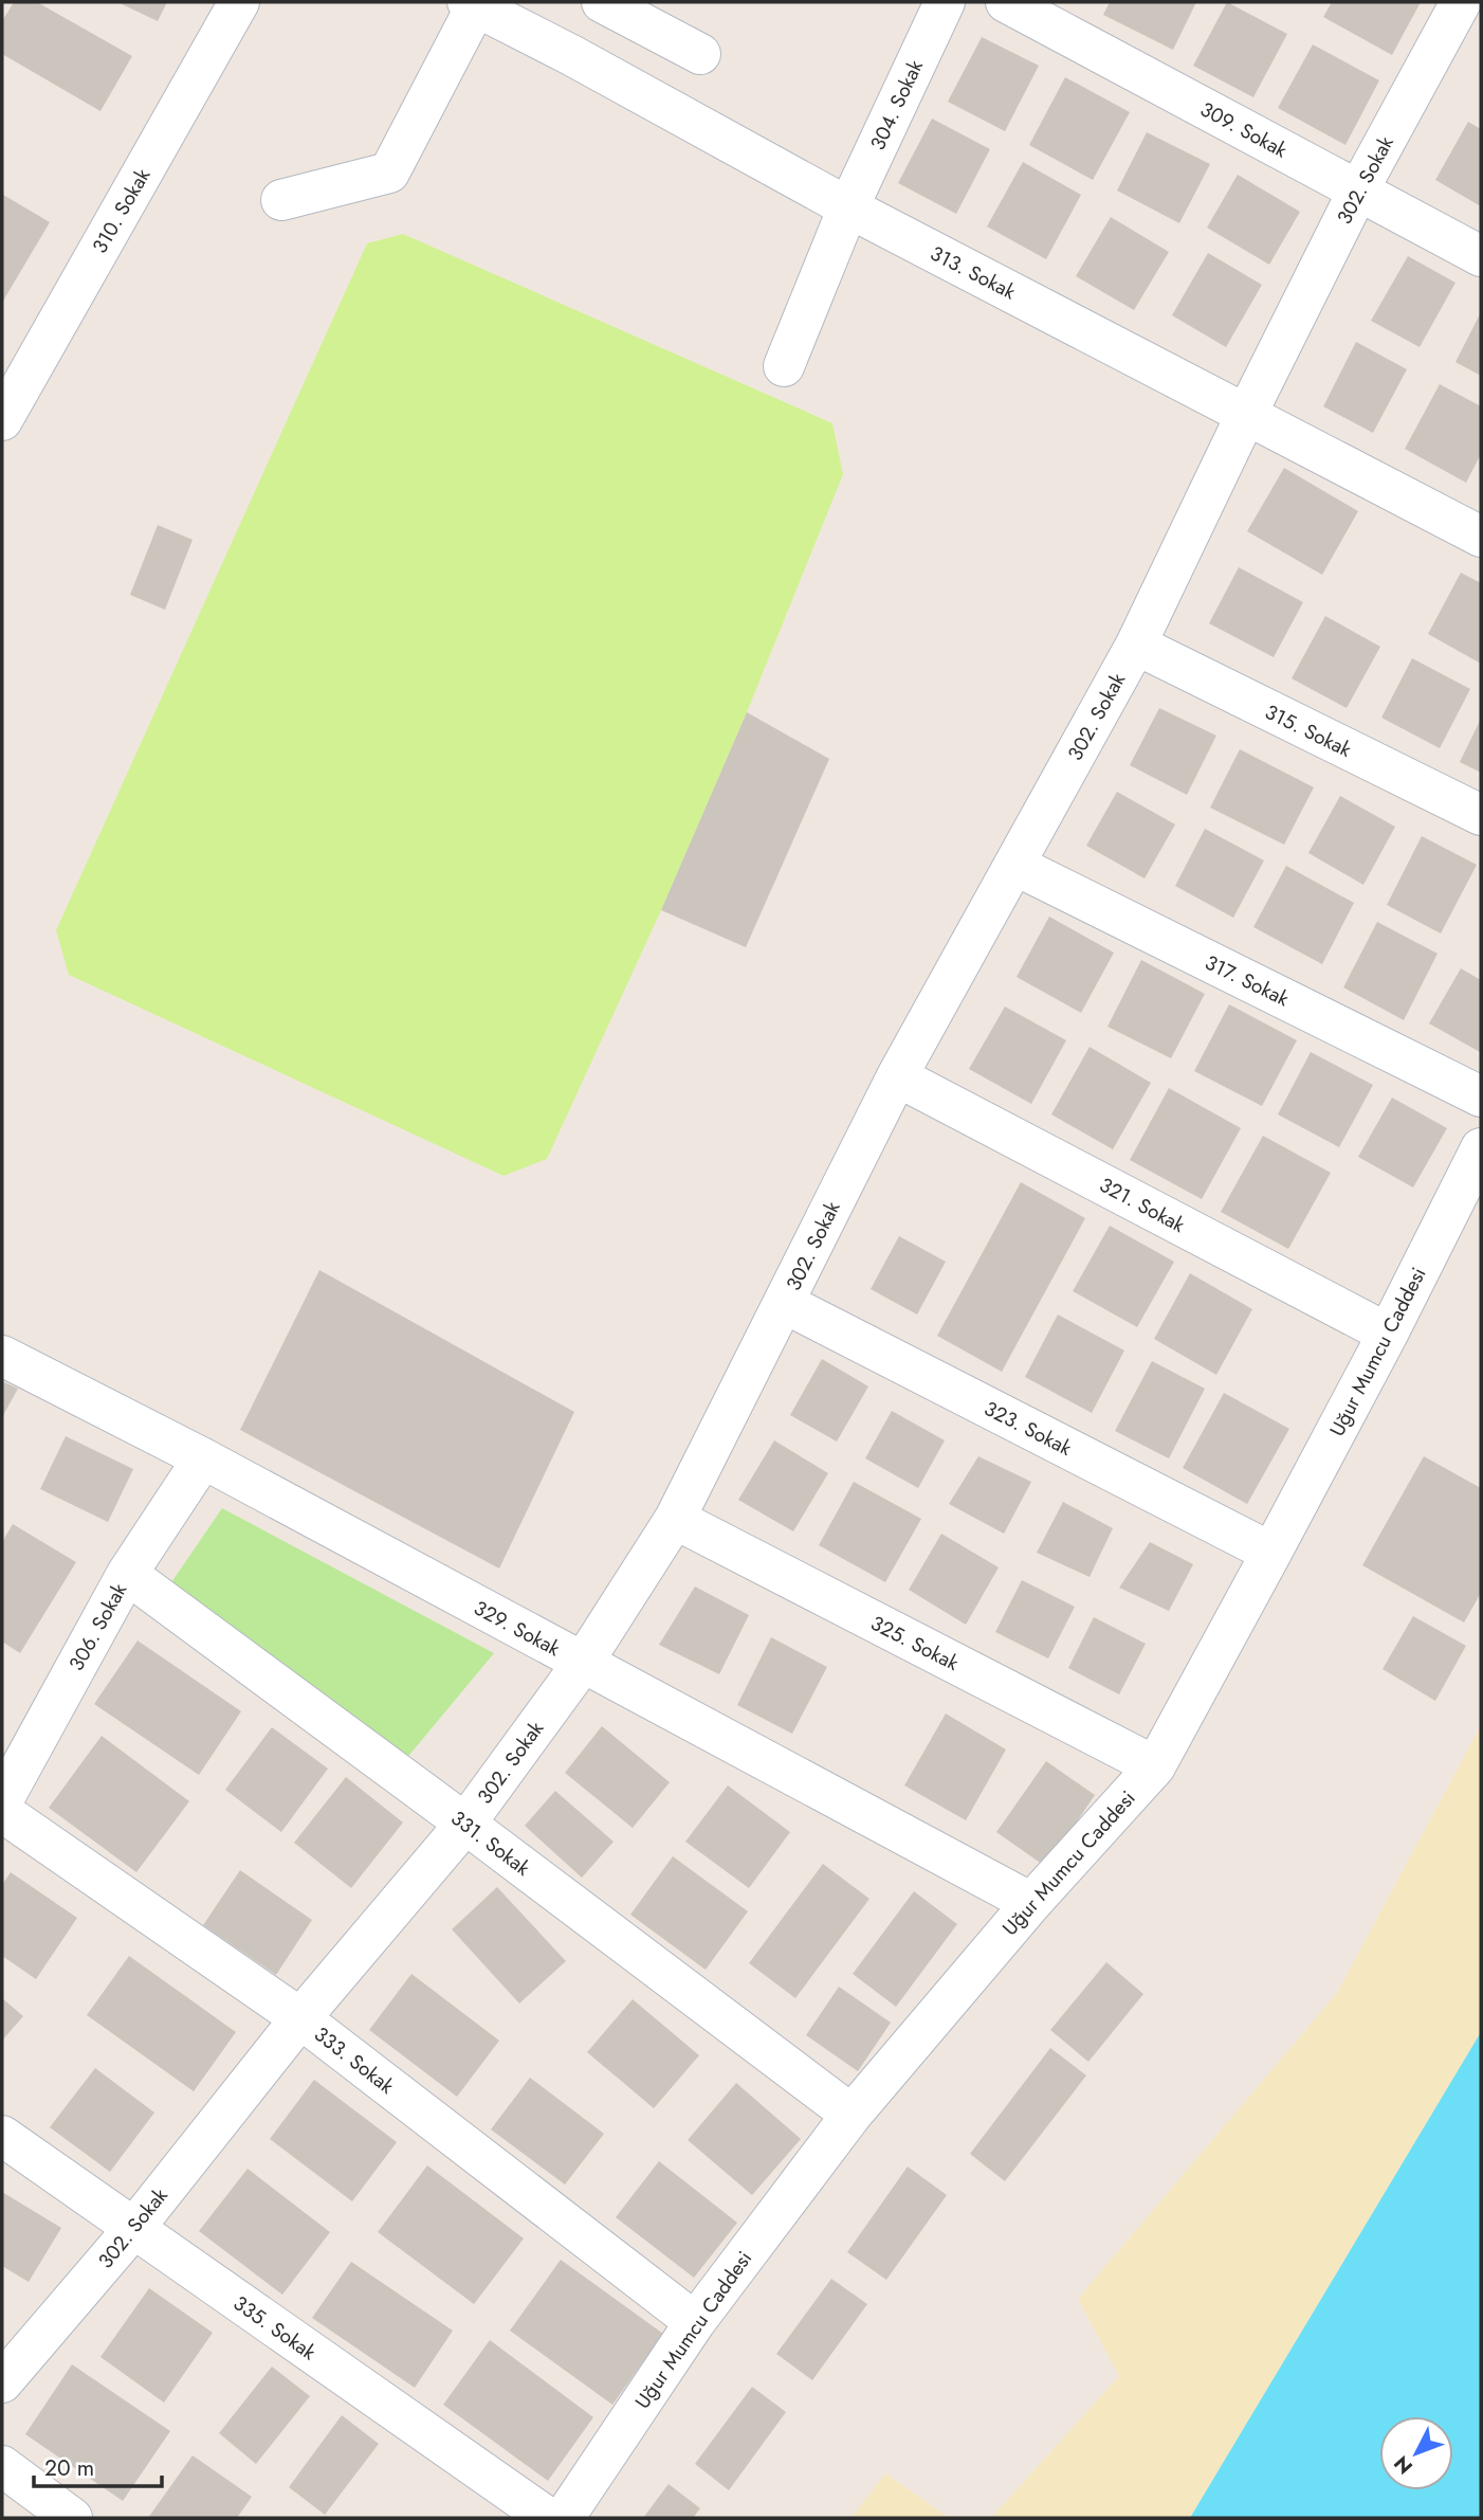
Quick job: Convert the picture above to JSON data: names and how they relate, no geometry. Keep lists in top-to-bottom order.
{
  "streets": {
    "street": [
      "304. Sokak",
      "309. Sokak",
      "302. Sokak",
      "310. Sokak",
      "313. Sokak",
      "315. Sokak",
      "317. Sokak",
      "321. Sokak",
      "Uğur Mumcu Caddesi",
      "323. Sokak",
      "306. Sokak",
      "329. Sokak",
      "325. Sokak",
      "331. Sokak",
      "333. Sokak",
      "335. Sokak"
    ]
  },
  "crossings": [
    ["304. Sokak", "313. Sokak"],
    ["309. Sokak", "302. Sokak"],
    ["302. Sokak", "313. Sokak"],
    ["302. Sokak", "315. Sokak"],
    ["302. Sokak", "317. Sokak"],
    ["302. Sokak", "321. Sokak"],
    ["302. Sokak", "323. Sokak"],
    ["302. Sokak", "329. Sokak"],
    ["302. Sokak", "325. Sokak"],
    ["302. Sokak", "331. Sokak"],
    ["302. Sokak", "333. Sokak"],
    ["302. Sokak", "335. Sokak"],
    ["321. Sokak", "Uğur Mumcu Caddesi"],
    ["Uğur Mumcu Caddesi", "323. Sokak"],
    ["Uğur Mumcu Caddesi", "329. Sokak"],
    ["Uğur Mumcu Caddesi", "325. Sokak"],
    ["Uğur Mumcu Caddesi", "331. Sokak"],
    ["Uğur Mumcu Caddesi", "333. Sokak"],
    ["306. Sokak", "329. Sokak"],
    ["306. Sokak", "331. Sokak"]
  ],
  "scale_bar": "20 m",
  "north": "bottom left"
}
